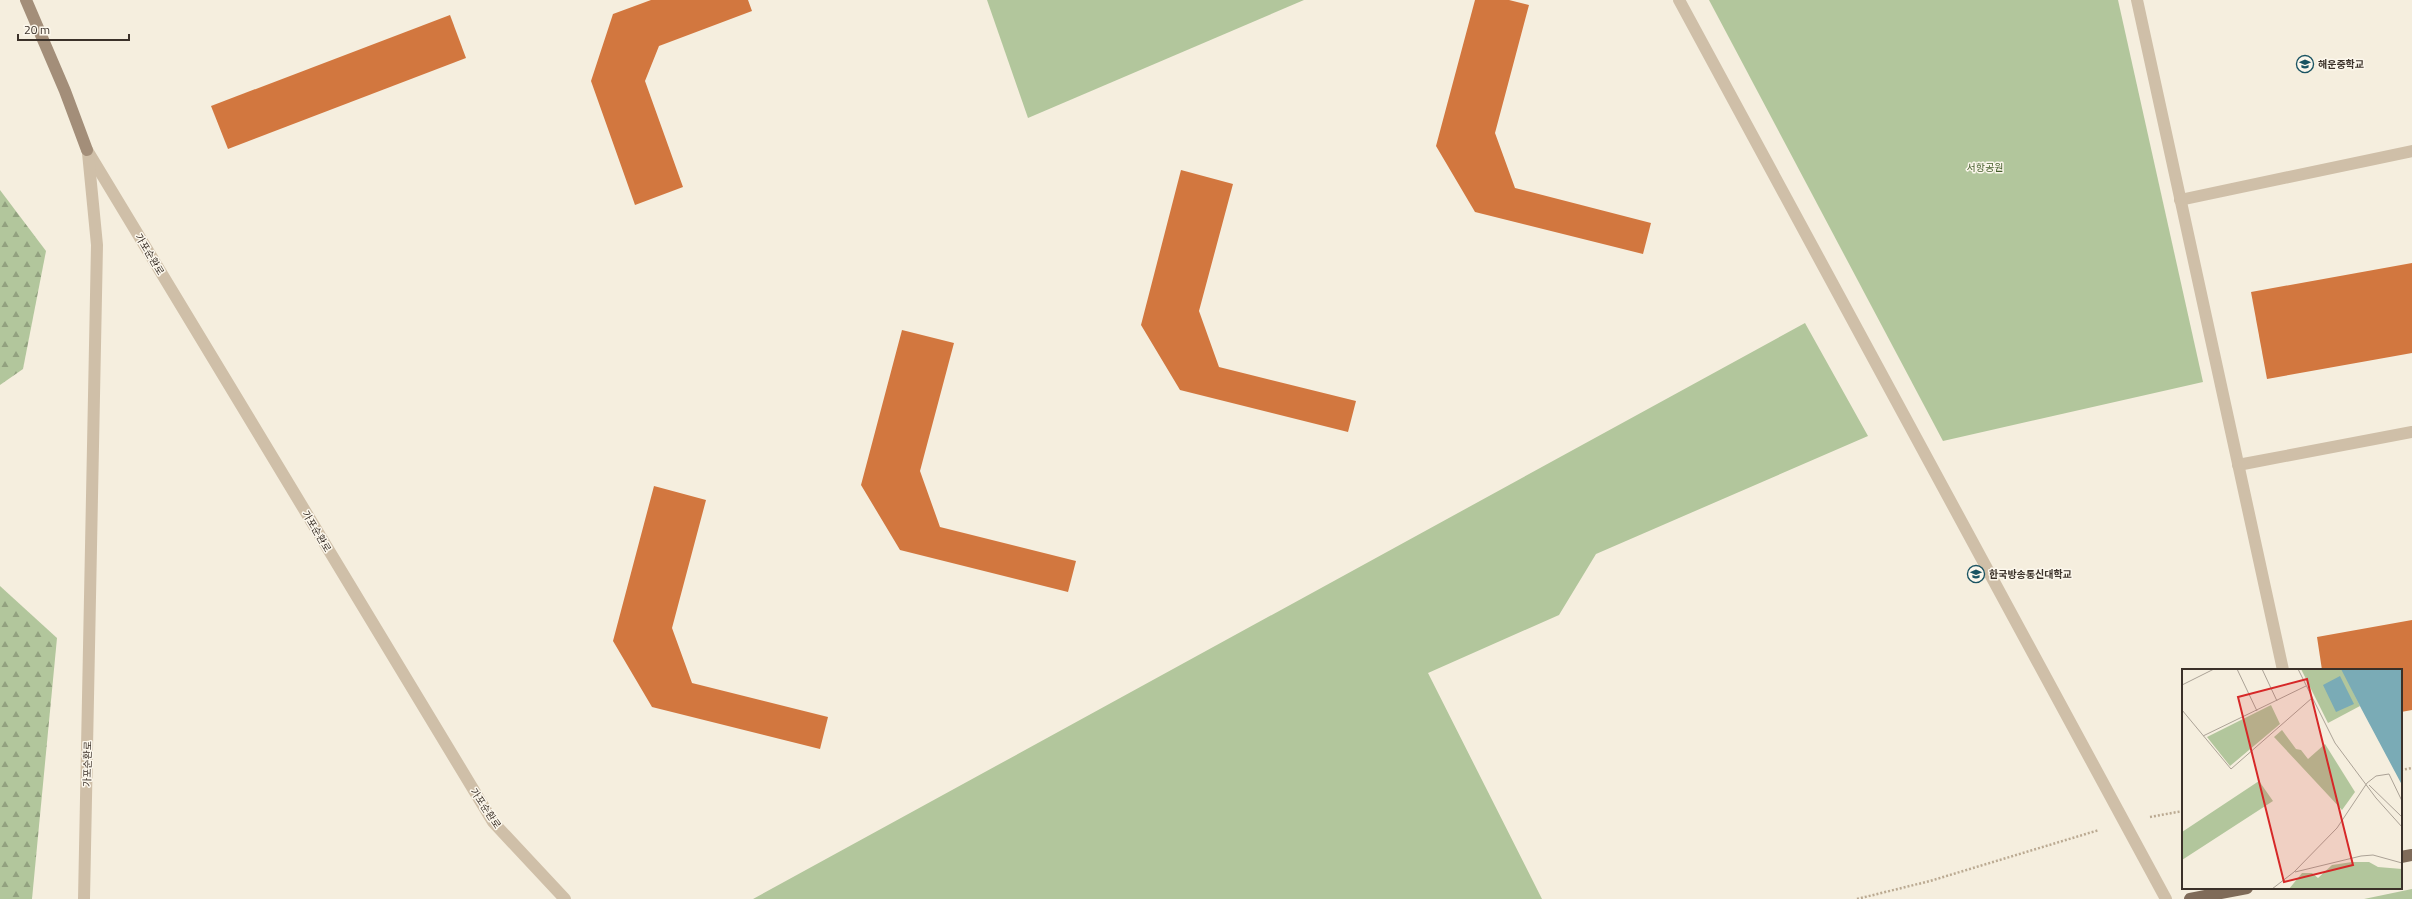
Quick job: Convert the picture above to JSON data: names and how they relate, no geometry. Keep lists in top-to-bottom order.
{
  "streets": {
    "street": ["가포순환로"]
  },
  "parks": ["서항공원"],
  "places": {
    "school or university": ["해운중학교", "한국방송통신대학교"]
  },
  "scale_bar": "20 m"
}
